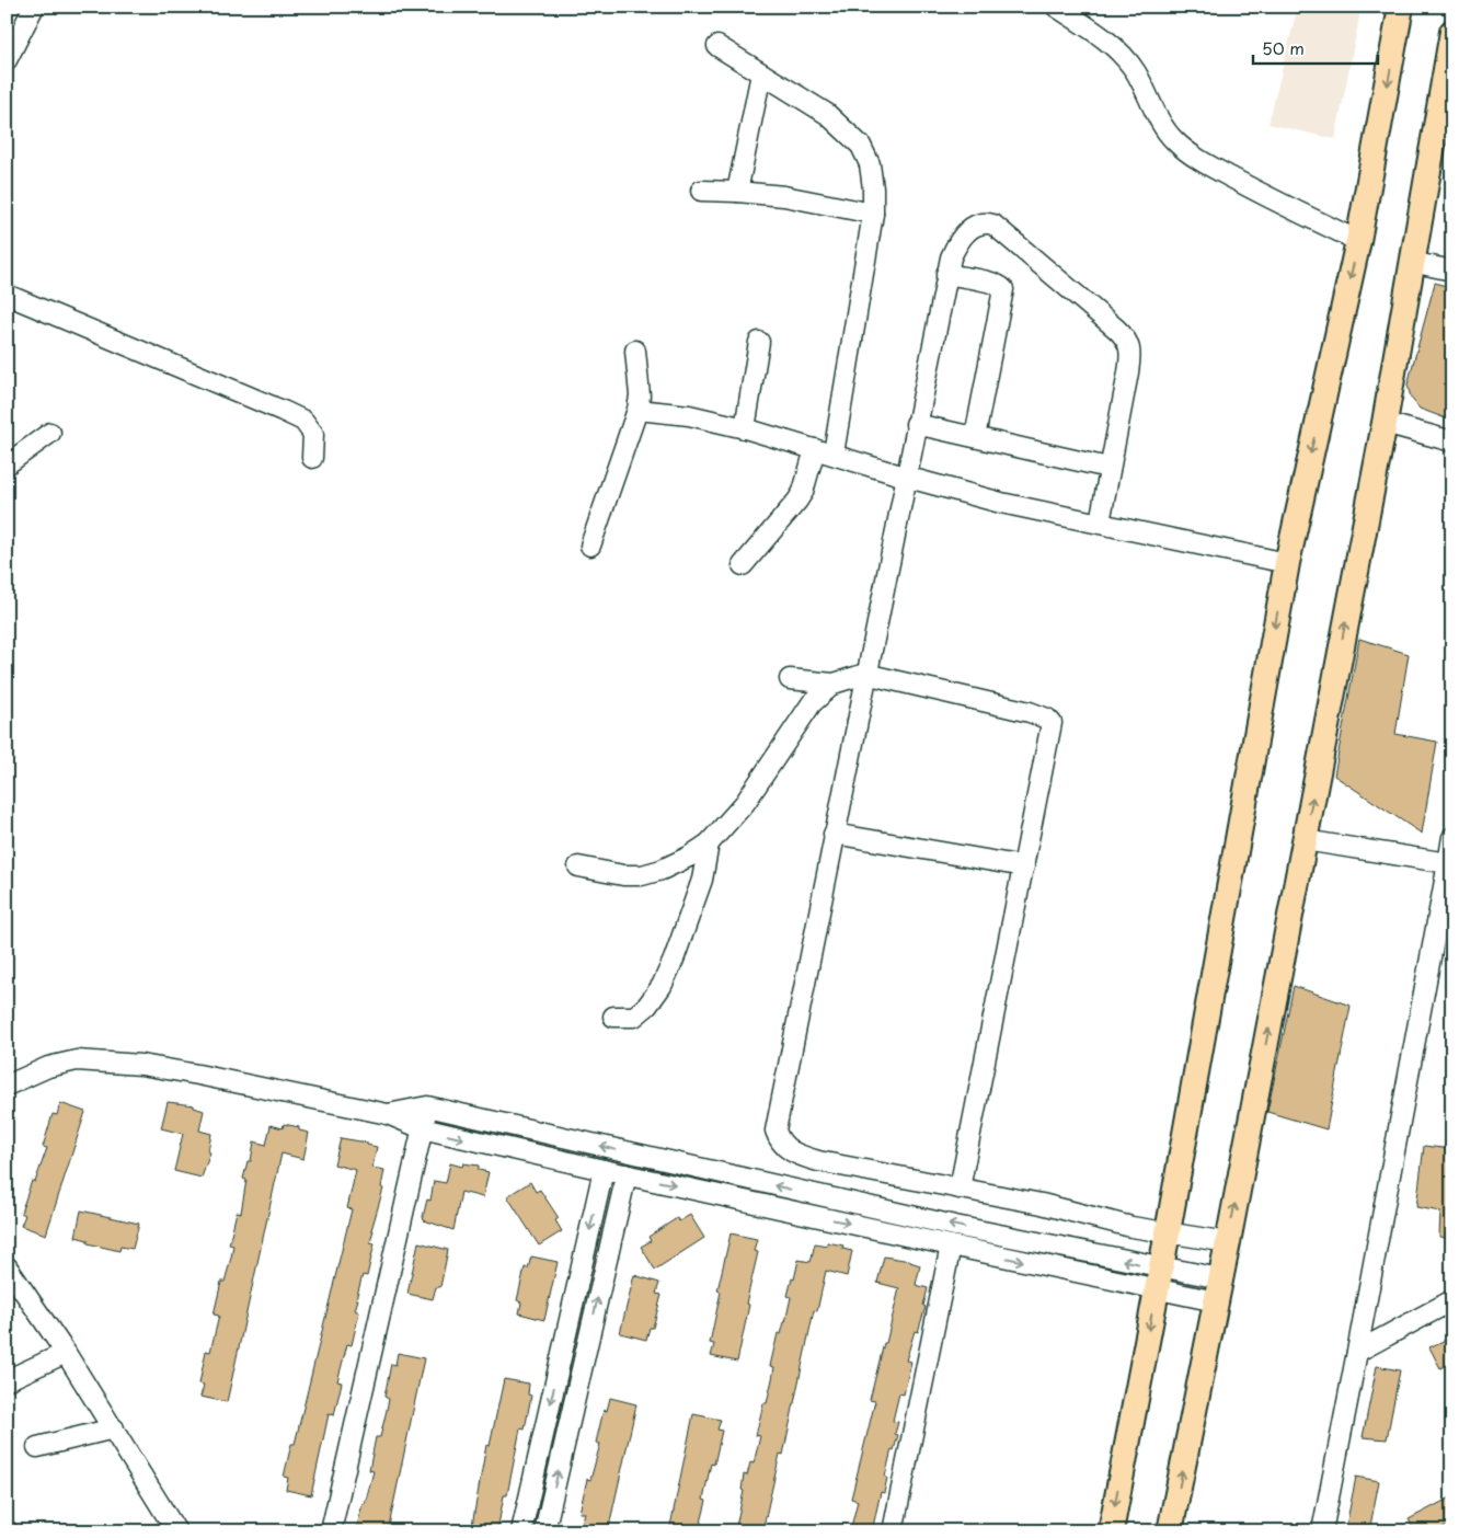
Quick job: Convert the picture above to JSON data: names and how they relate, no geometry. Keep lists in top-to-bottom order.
{
  "scale_bar": "50 m"
}
